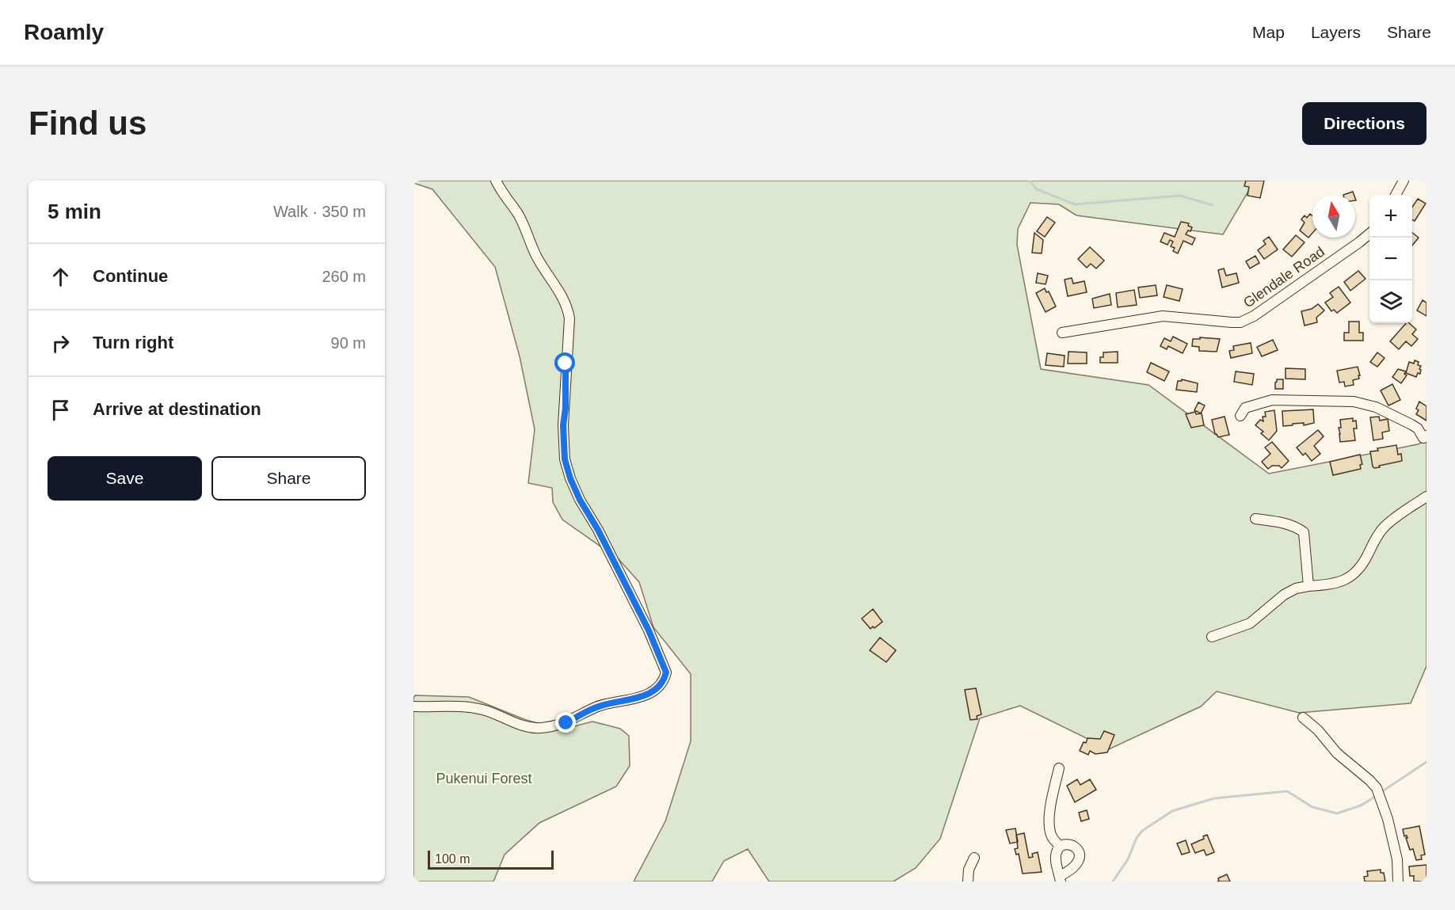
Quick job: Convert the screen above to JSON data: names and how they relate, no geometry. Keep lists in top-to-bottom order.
{
  "streets": {
    "street": ["Glendale Road"]
  },
  "parks": ["Pukenui Forest"],
  "scale_bar": "100 m",
  "north": "top",
  "page": {
    "header": "Roamly",
    "nav": ["Map", "Layers", "Share"],
    "buttons": [
      "Directions",
      ["Save", "Share"]
    ],
    "title": "Find us",
    "heading": ["5 min", "Walk · 350 m"],
    "map_buttons": ["+", "−"],
    "list": [
      ["Continue", "260 m"],
      ["Turn right", "90 m"],
      "Arrive at destination"
    ],
    "scale": "100 m"
  }
}
